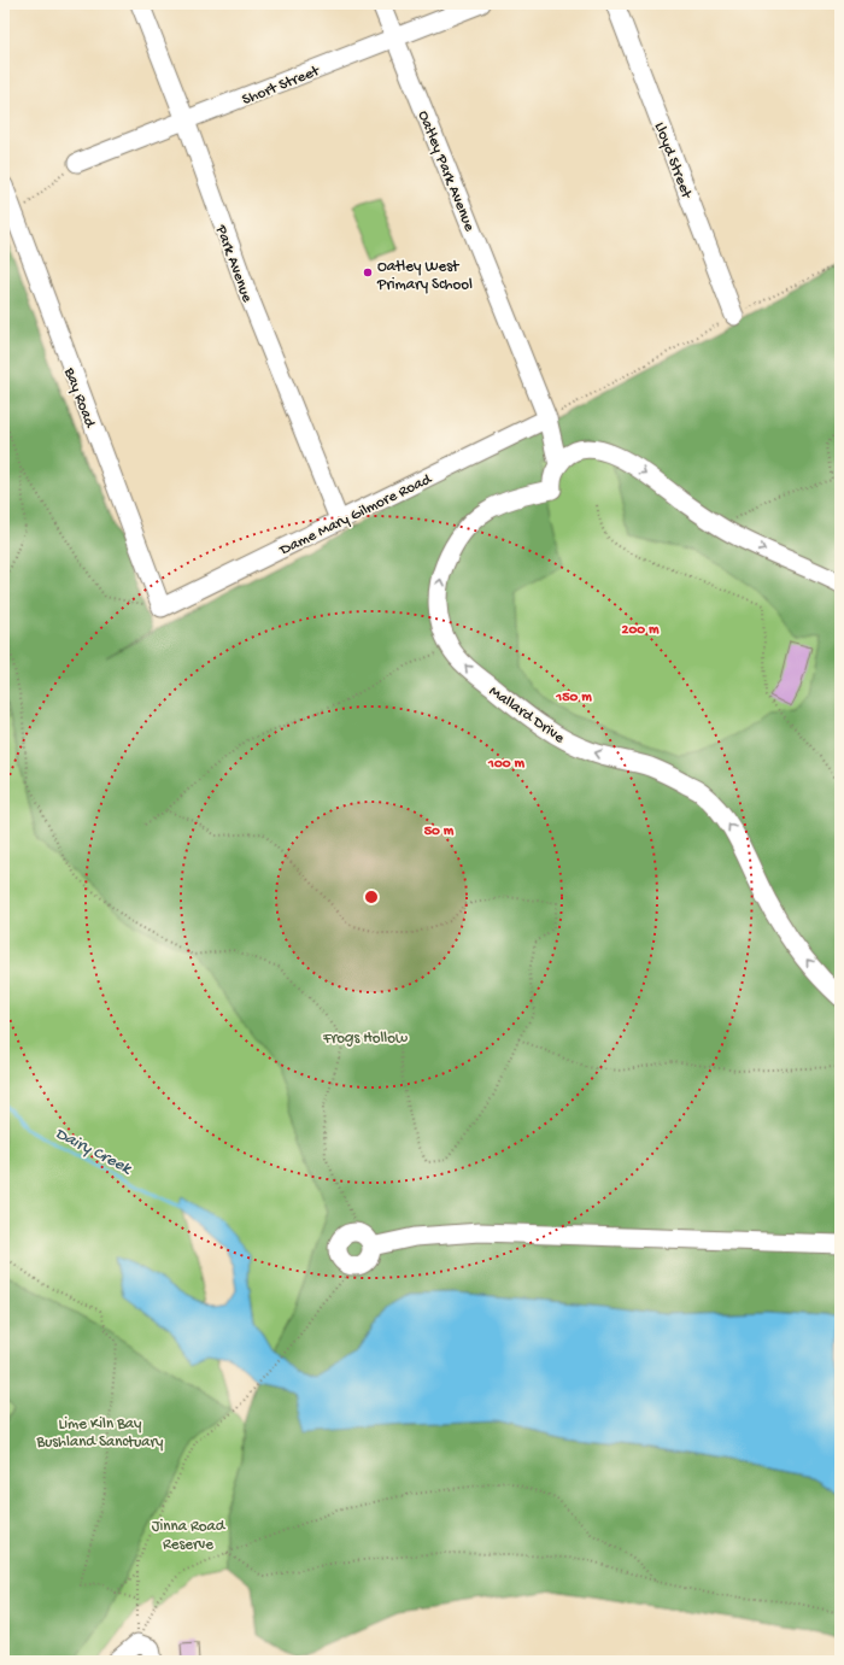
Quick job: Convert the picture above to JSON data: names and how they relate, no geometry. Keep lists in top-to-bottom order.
{
  "streets": {
    "street": [
      "Short Street",
      "Lloyd Street",
      "Oatley Park Avenue",
      "Park Avenue",
      "Bay Road",
      "Dame Mary Gilmore Road",
      "Mallard Drive"
    ]
  },
  "crossings": [
    ["Short Street", "Oatley Park Avenue"],
    ["Short Street", "Park Avenue"],
    ["Oatley Park Avenue", "Dame Mary Gilmore Road"],
    ["Oatley Park Avenue", "Mallard Drive"],
    ["Park Avenue", "Dame Mary Gilmore Road"],
    ["Bay Road", "Dame Mary Gilmore Road"],
    ["Dame Mary Gilmore Road", "Mallard Drive"]
  ],
  "water": ["Dairy Creek"],
  "parks": ["Frogs Hollow", "Lime Kiln Bay Bushland Sanctuary", "Jinna Road Reserve"],
  "places": ["Oatley West Primary School"],
  "rings": [
    "200 m",
    "150 m",
    "100 m",
    "50 m"
  ]
}
